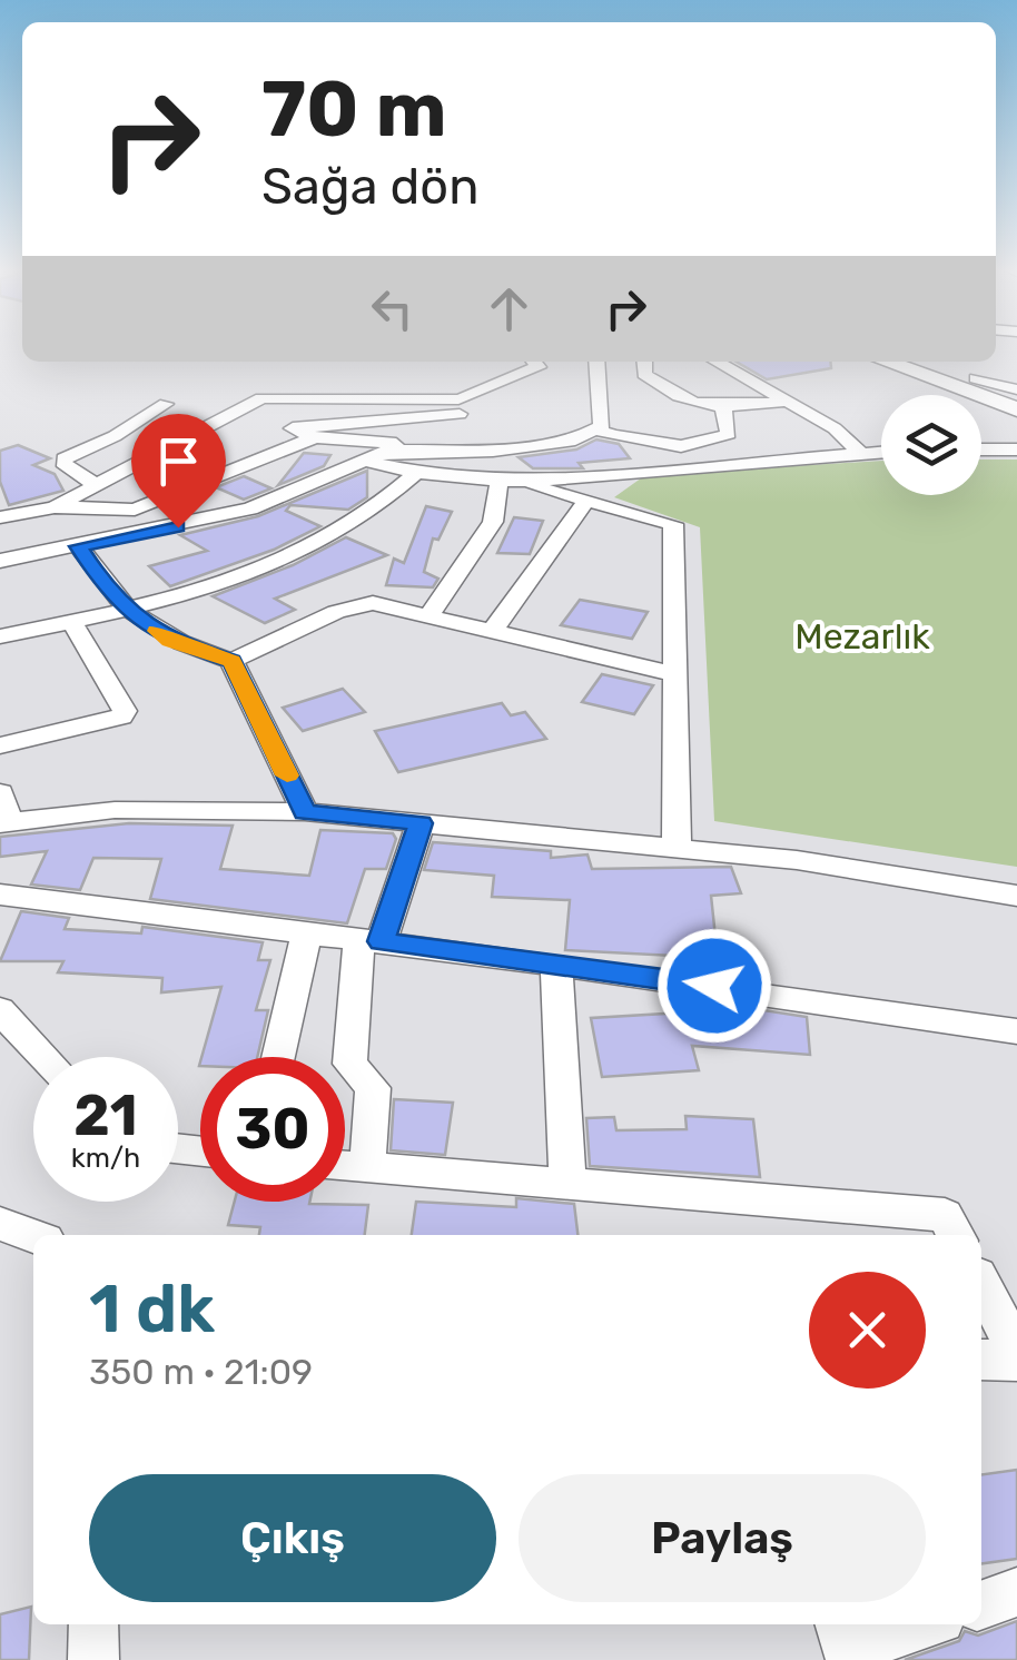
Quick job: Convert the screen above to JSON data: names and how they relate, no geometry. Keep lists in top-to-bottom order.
{
  "parks": ["Mezarlık"],
  "page": {
    "turn": ["70 m", "Sağa dön"],
    "speed": "21 km/h",
    "limit": "30",
    "heading": ["1 dk", "350 m · 21:09"],
    "buttons": ["Çıkış", "Paylaş"]
  }
}
